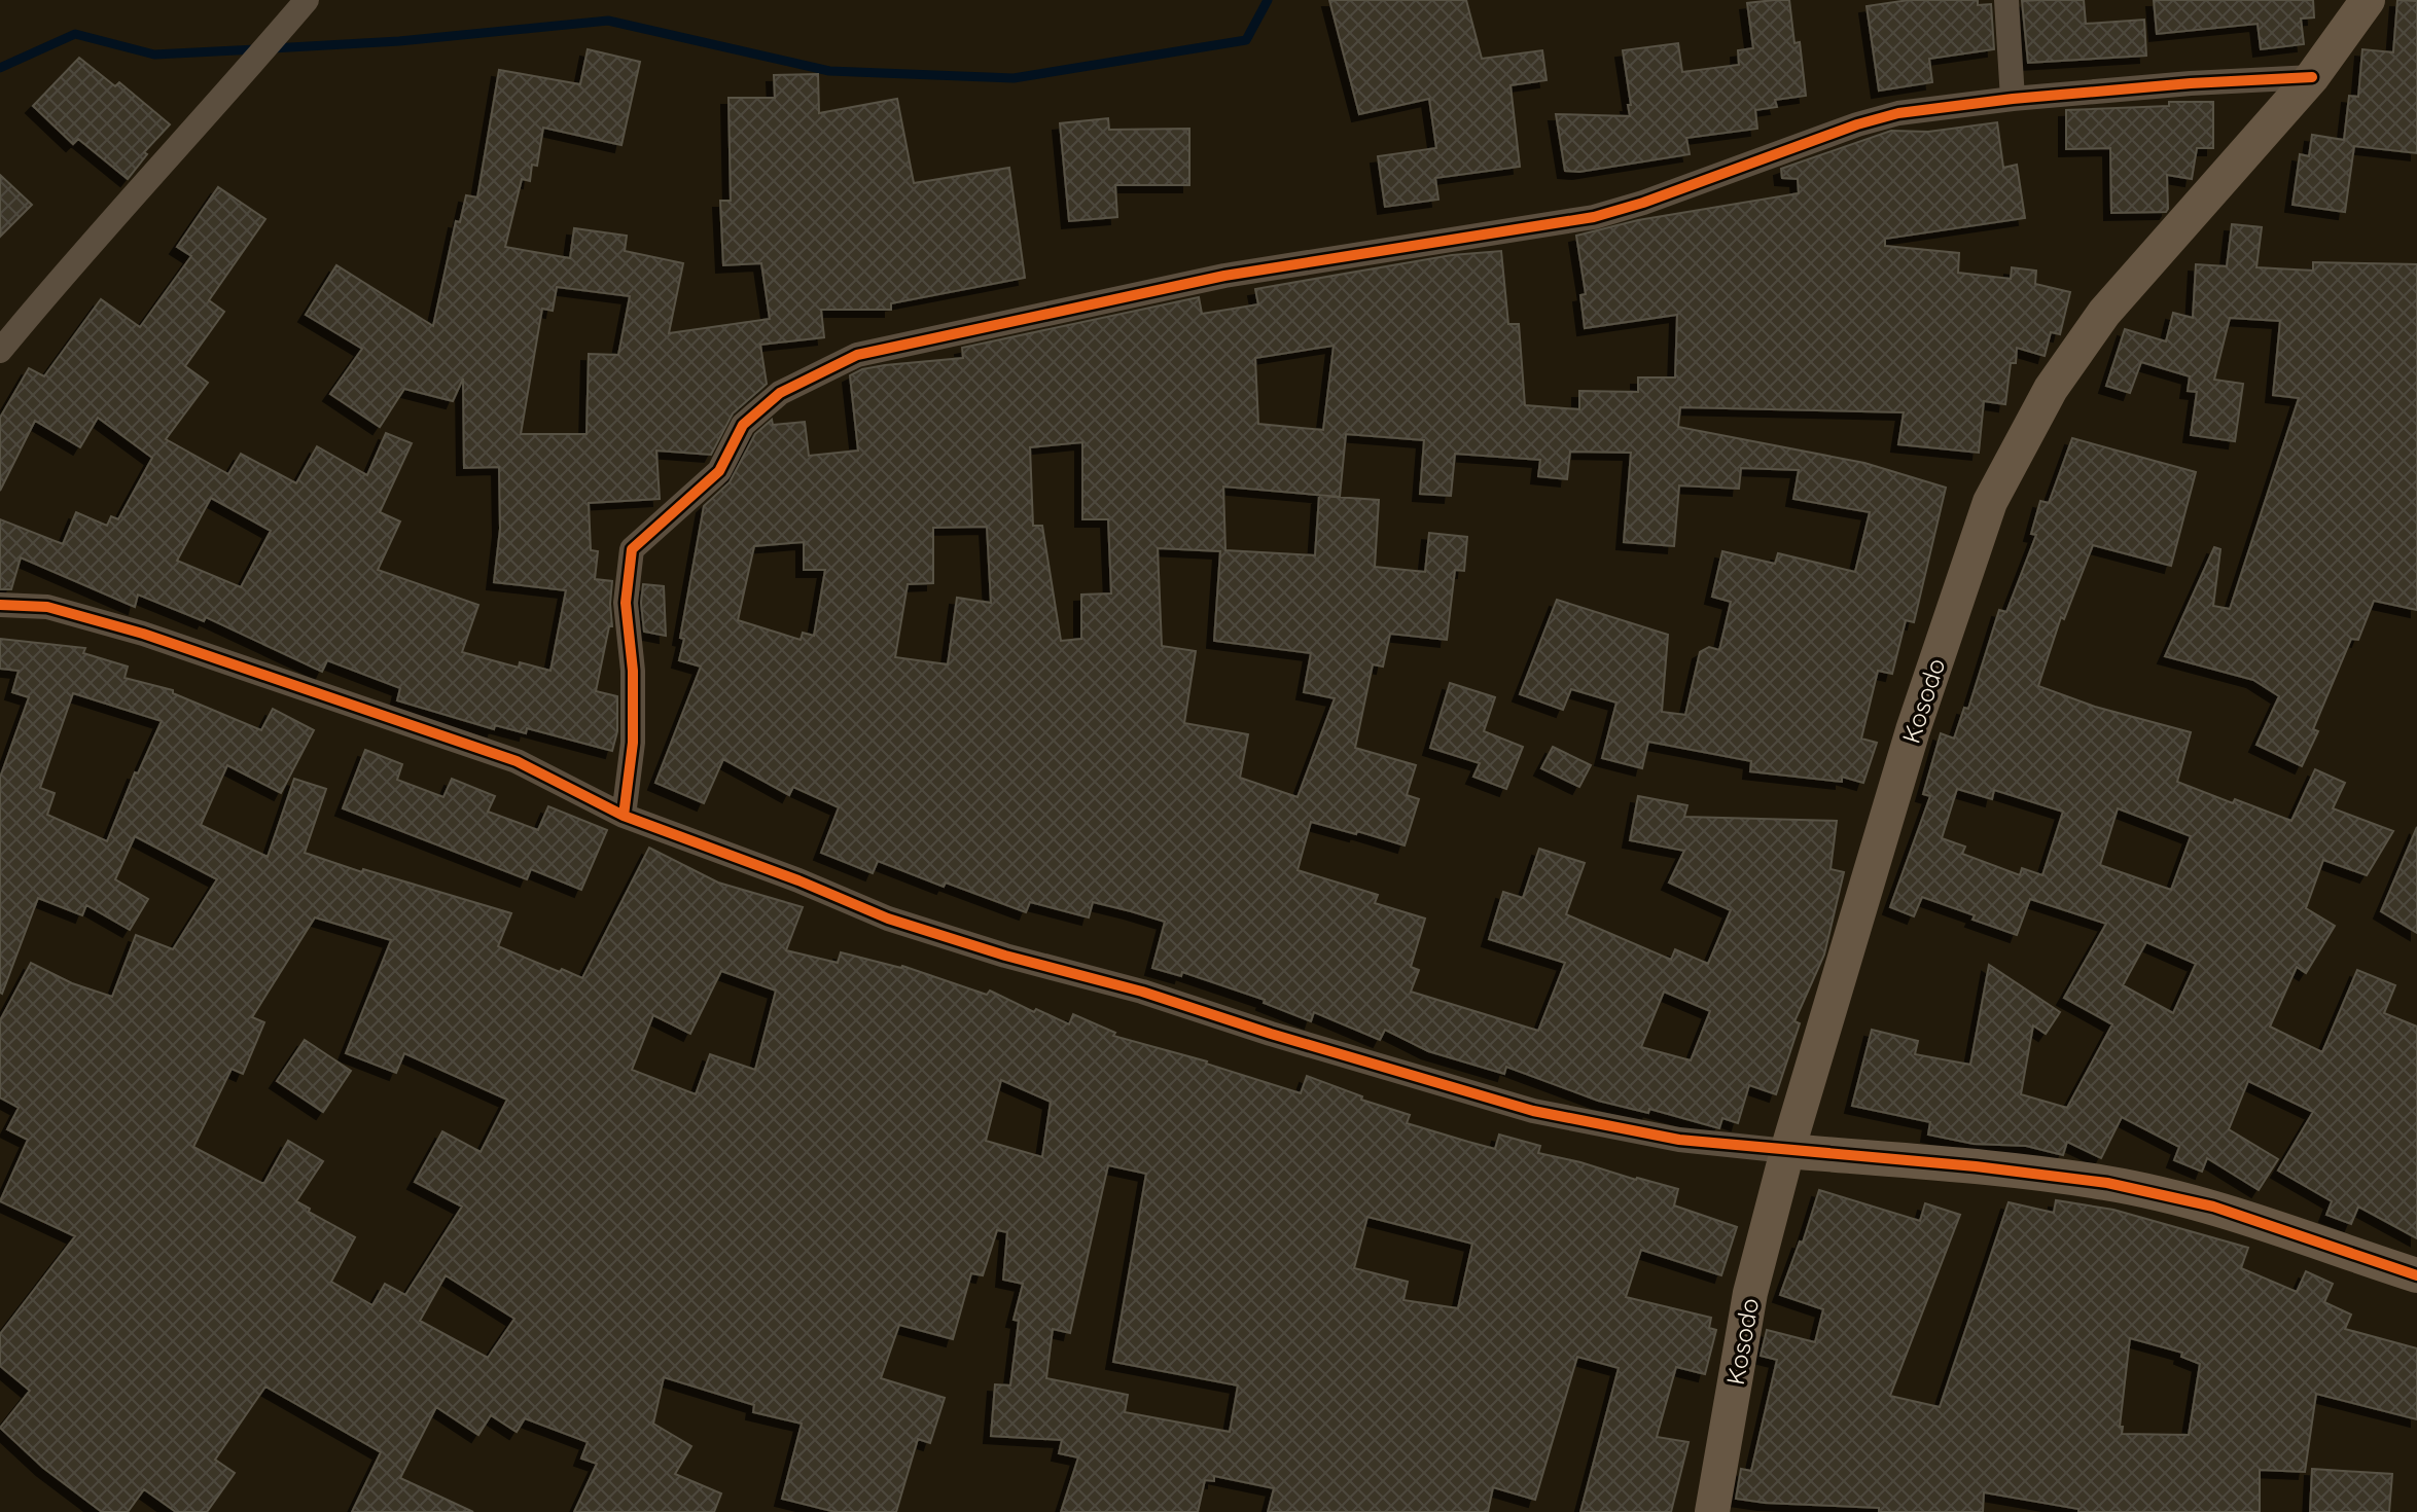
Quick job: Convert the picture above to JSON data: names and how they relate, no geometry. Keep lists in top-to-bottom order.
{
  "streets": {
    "main road": ["Kosodo"]
  }
}
